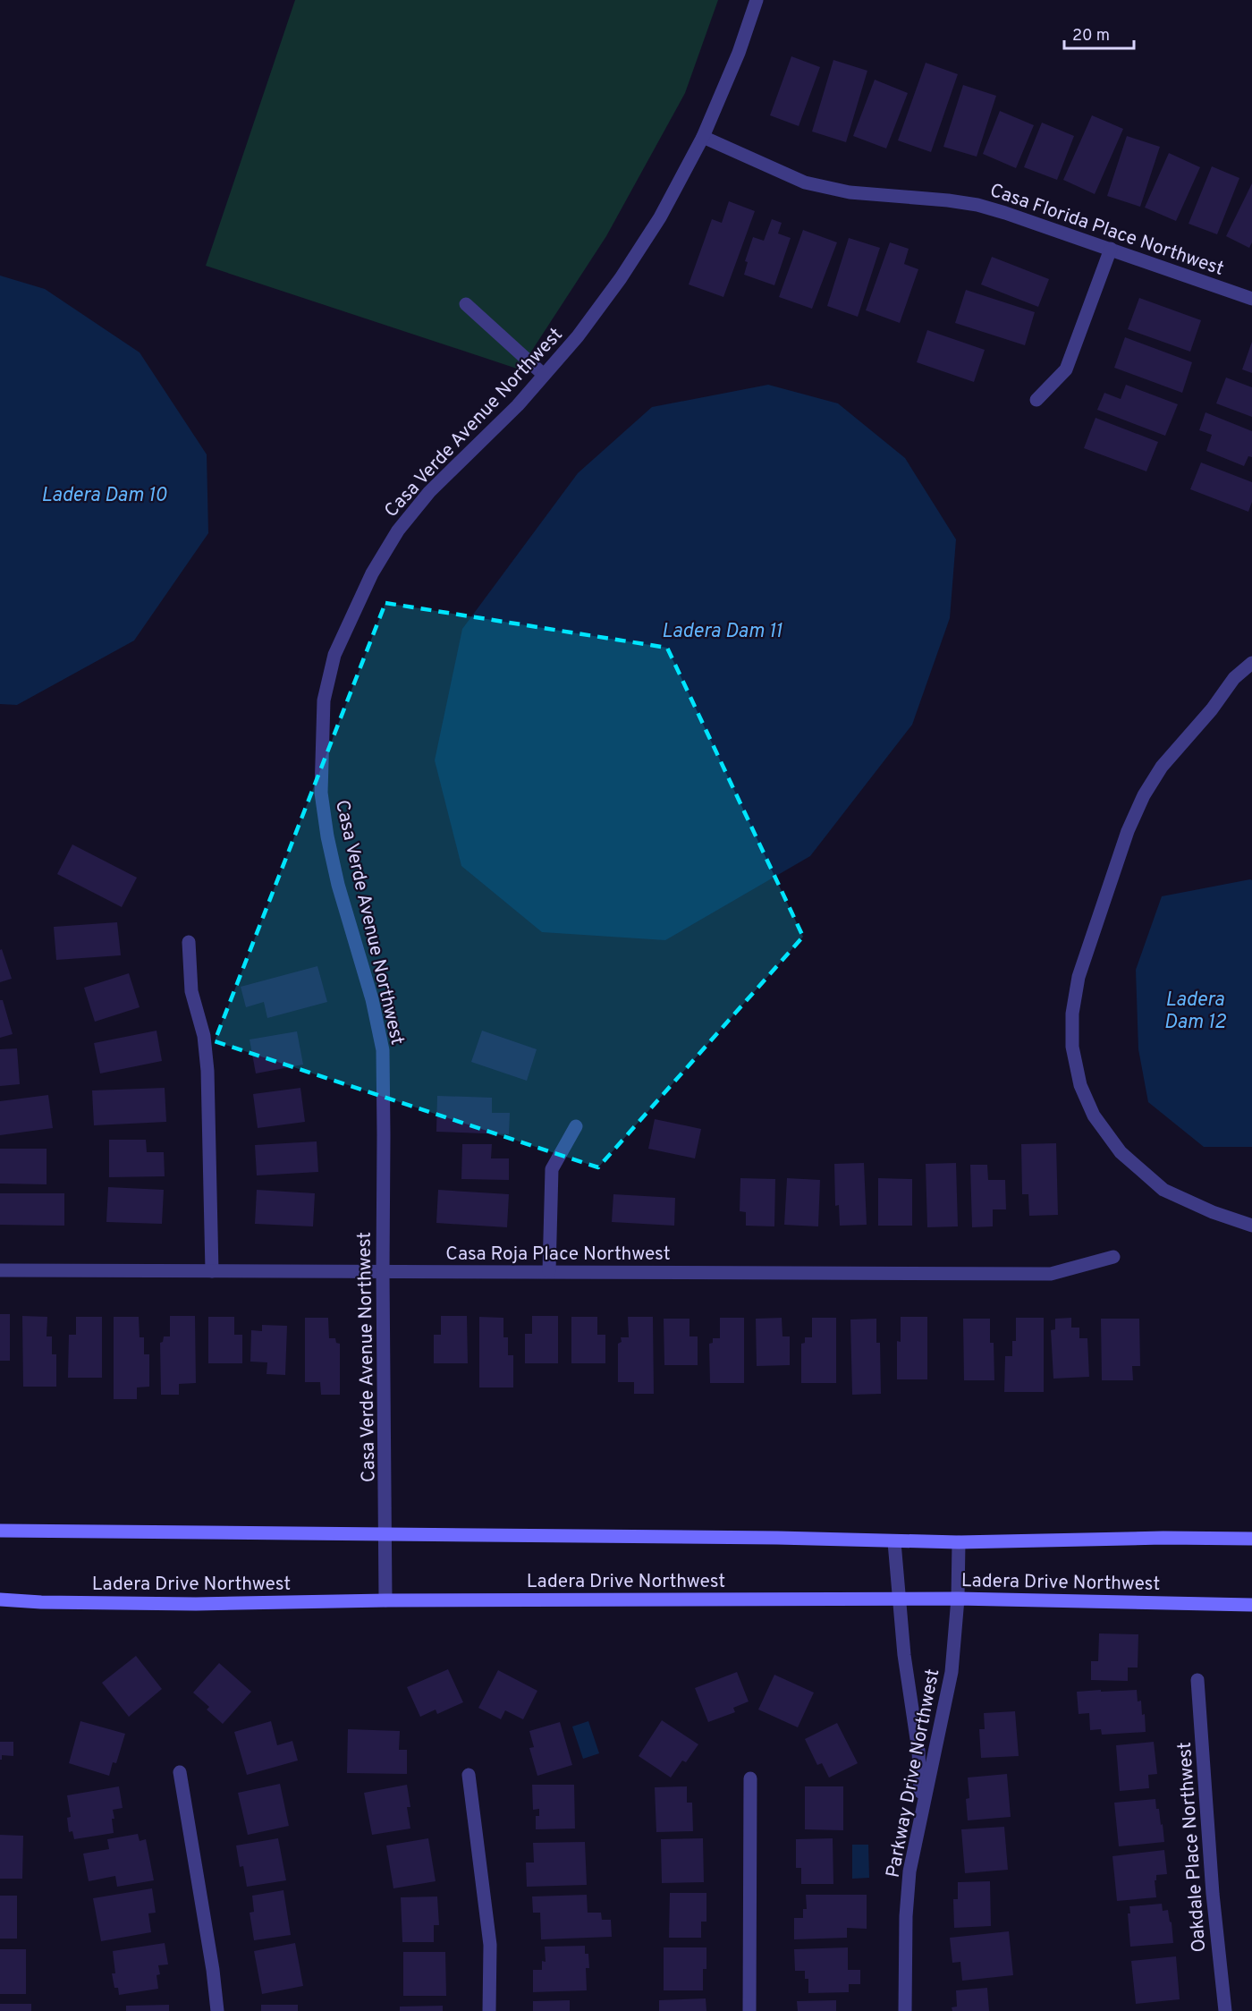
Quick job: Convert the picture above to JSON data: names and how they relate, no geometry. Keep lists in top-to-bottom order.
{
  "streets": {
    "main road": ["Ladera Drive Northwest"],
    "street": [
      "Casa Florida Place Northwest",
      "Casa Verde Avenue Northwest",
      "Casa Roja Place Northwest",
      "Parkway Drive Northwest",
      "Oakdale Place Northwest"
    ]
  },
  "crossings": [
    ["Casa Florida Place Northwest", "Casa Verde Avenue Northwest"],
    ["Casa Verde Avenue Northwest", "Casa Roja Place Northwest"],
    ["Casa Verde Avenue Northwest", "Ladera Drive Northwest"],
    ["Ladera Drive Northwest", "Parkway Drive Northwest"]
  ],
  "water": ["Ladera Dam 10", "Ladera Dam 11", "Ladera Dam 12"],
  "scale_bar": "20 m"
}
